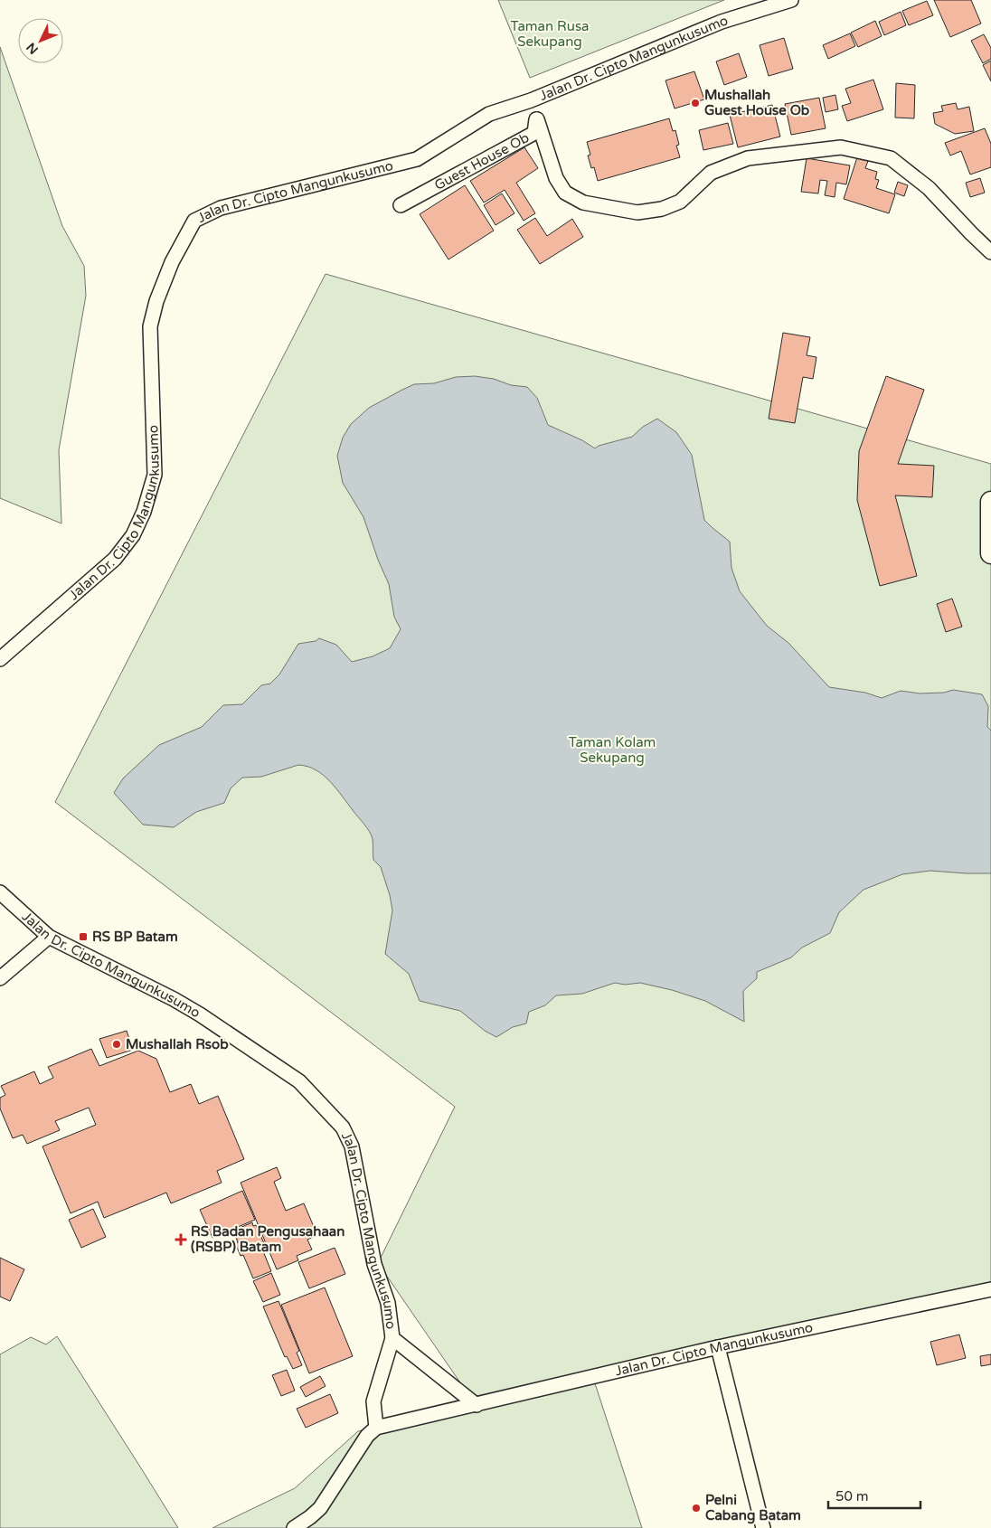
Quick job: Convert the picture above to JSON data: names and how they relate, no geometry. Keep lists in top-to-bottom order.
{
  "streets": {
    "street": ["Jalan Dr. Cipto Mangunkusumo", "Guest House Ob"]
  },
  "crossings": [
    ["Jalan Dr. Cipto Mangunkusumo", "Guest House Ob"]
  ],
  "parks": ["Taman Rusa Sekupang", "Taman Kolam Sekupang"],
  "places": {
    "other": ["Mushallah Guest House Ob", "Mushallah Rsob", "Pelni Cabang Batam"],
    "transit": ["RS BP Batam"],
    "health": ["RS Badan Pengusahaan (RSBP) Batam"]
  },
  "scale_bar": "50 m",
  "north": "bottom left"
}
